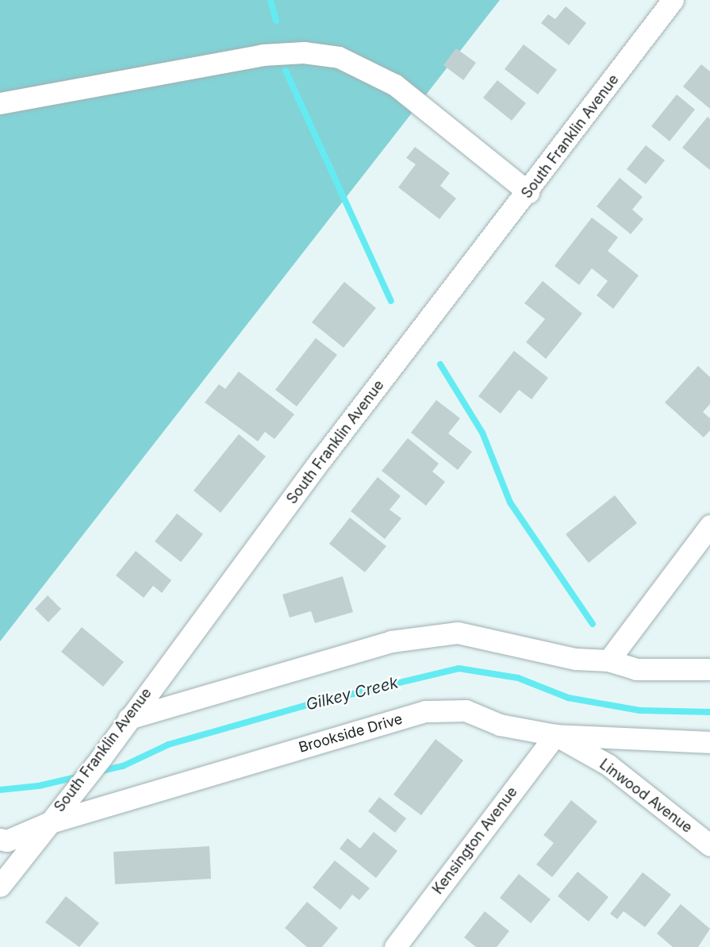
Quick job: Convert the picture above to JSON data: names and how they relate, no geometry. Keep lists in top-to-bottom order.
{
  "streets": {
    "street": [
      "South Franklin Avenue",
      "Brookside Drive",
      "Linwood Avenue",
      "Kensington Avenue"
    ]
  },
  "crossings": [
    ["South Franklin Avenue", "Brookside Drive"],
    ["Brookside Drive", "Linwood Avenue"],
    ["Brookside Drive", "Kensington Avenue"],
    ["Linwood Avenue", "Kensington Avenue"]
  ],
  "water": ["Gilkey Creek"]
}
